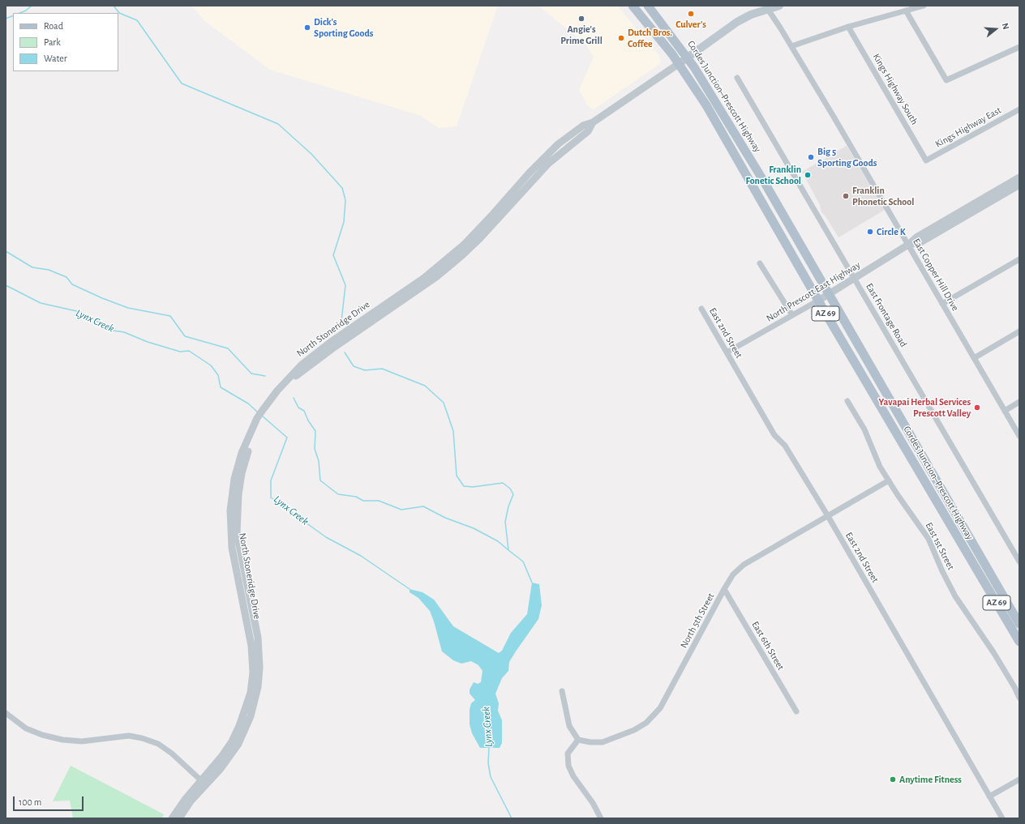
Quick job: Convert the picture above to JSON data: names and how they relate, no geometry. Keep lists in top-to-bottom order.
{
  "streets": {
    "main road": ["Cordes Junction–Prescott Highway", "AZ 69", "North Stoneridge Drive"],
    "street": [
      "Kings Highway South",
      "Kings Highway East",
      "East Copper Hill Drive",
      "North Prescott East Highway",
      "East Frontage Road",
      "East 2nd Street",
      "East 1st Street",
      "North 5th Street",
      "East 6th Street"
    ]
  },
  "crossings": [
    ["Kings Highway South", "Kings Highway East"],
    ["Cordes Junction–Prescott Highway", "North Prescott East Highway"],
    ["Cordes Junction–Prescott Highway", "North Stoneridge Drive"],
    ["East Copper Hill Drive", "North Prescott East Highway"],
    ["East Copper Hill Drive", "North Stoneridge Drive"],
    ["North Prescott East Highway", "East Frontage Road"],
    ["North Prescott East Highway", "East 2nd Street"],
    ["East 2nd Street", "North 5th Street"],
    ["East 1st Street", "North 5th Street"],
    ["North 5th Street", "East 6th Street"]
  ],
  "water": ["Lynx Creek"],
  "places": [
    "Culver's",
    "Angie's Prime Grill",
    "Dick's Sporting Goods",
    "Dutch Bros. Coffee",
    "Big 5 Sporting Goods",
    "Franklin Fonetic School",
    "Franklin Phonetic School",
    "Circle K",
    "Yavapai Herbal Services Prescott Valley",
    "Anytime Fitness"
  ],
  "legend": ["Road", "Park", "Water"],
  "scale_bar": "100 m",
  "north": "right"
}
